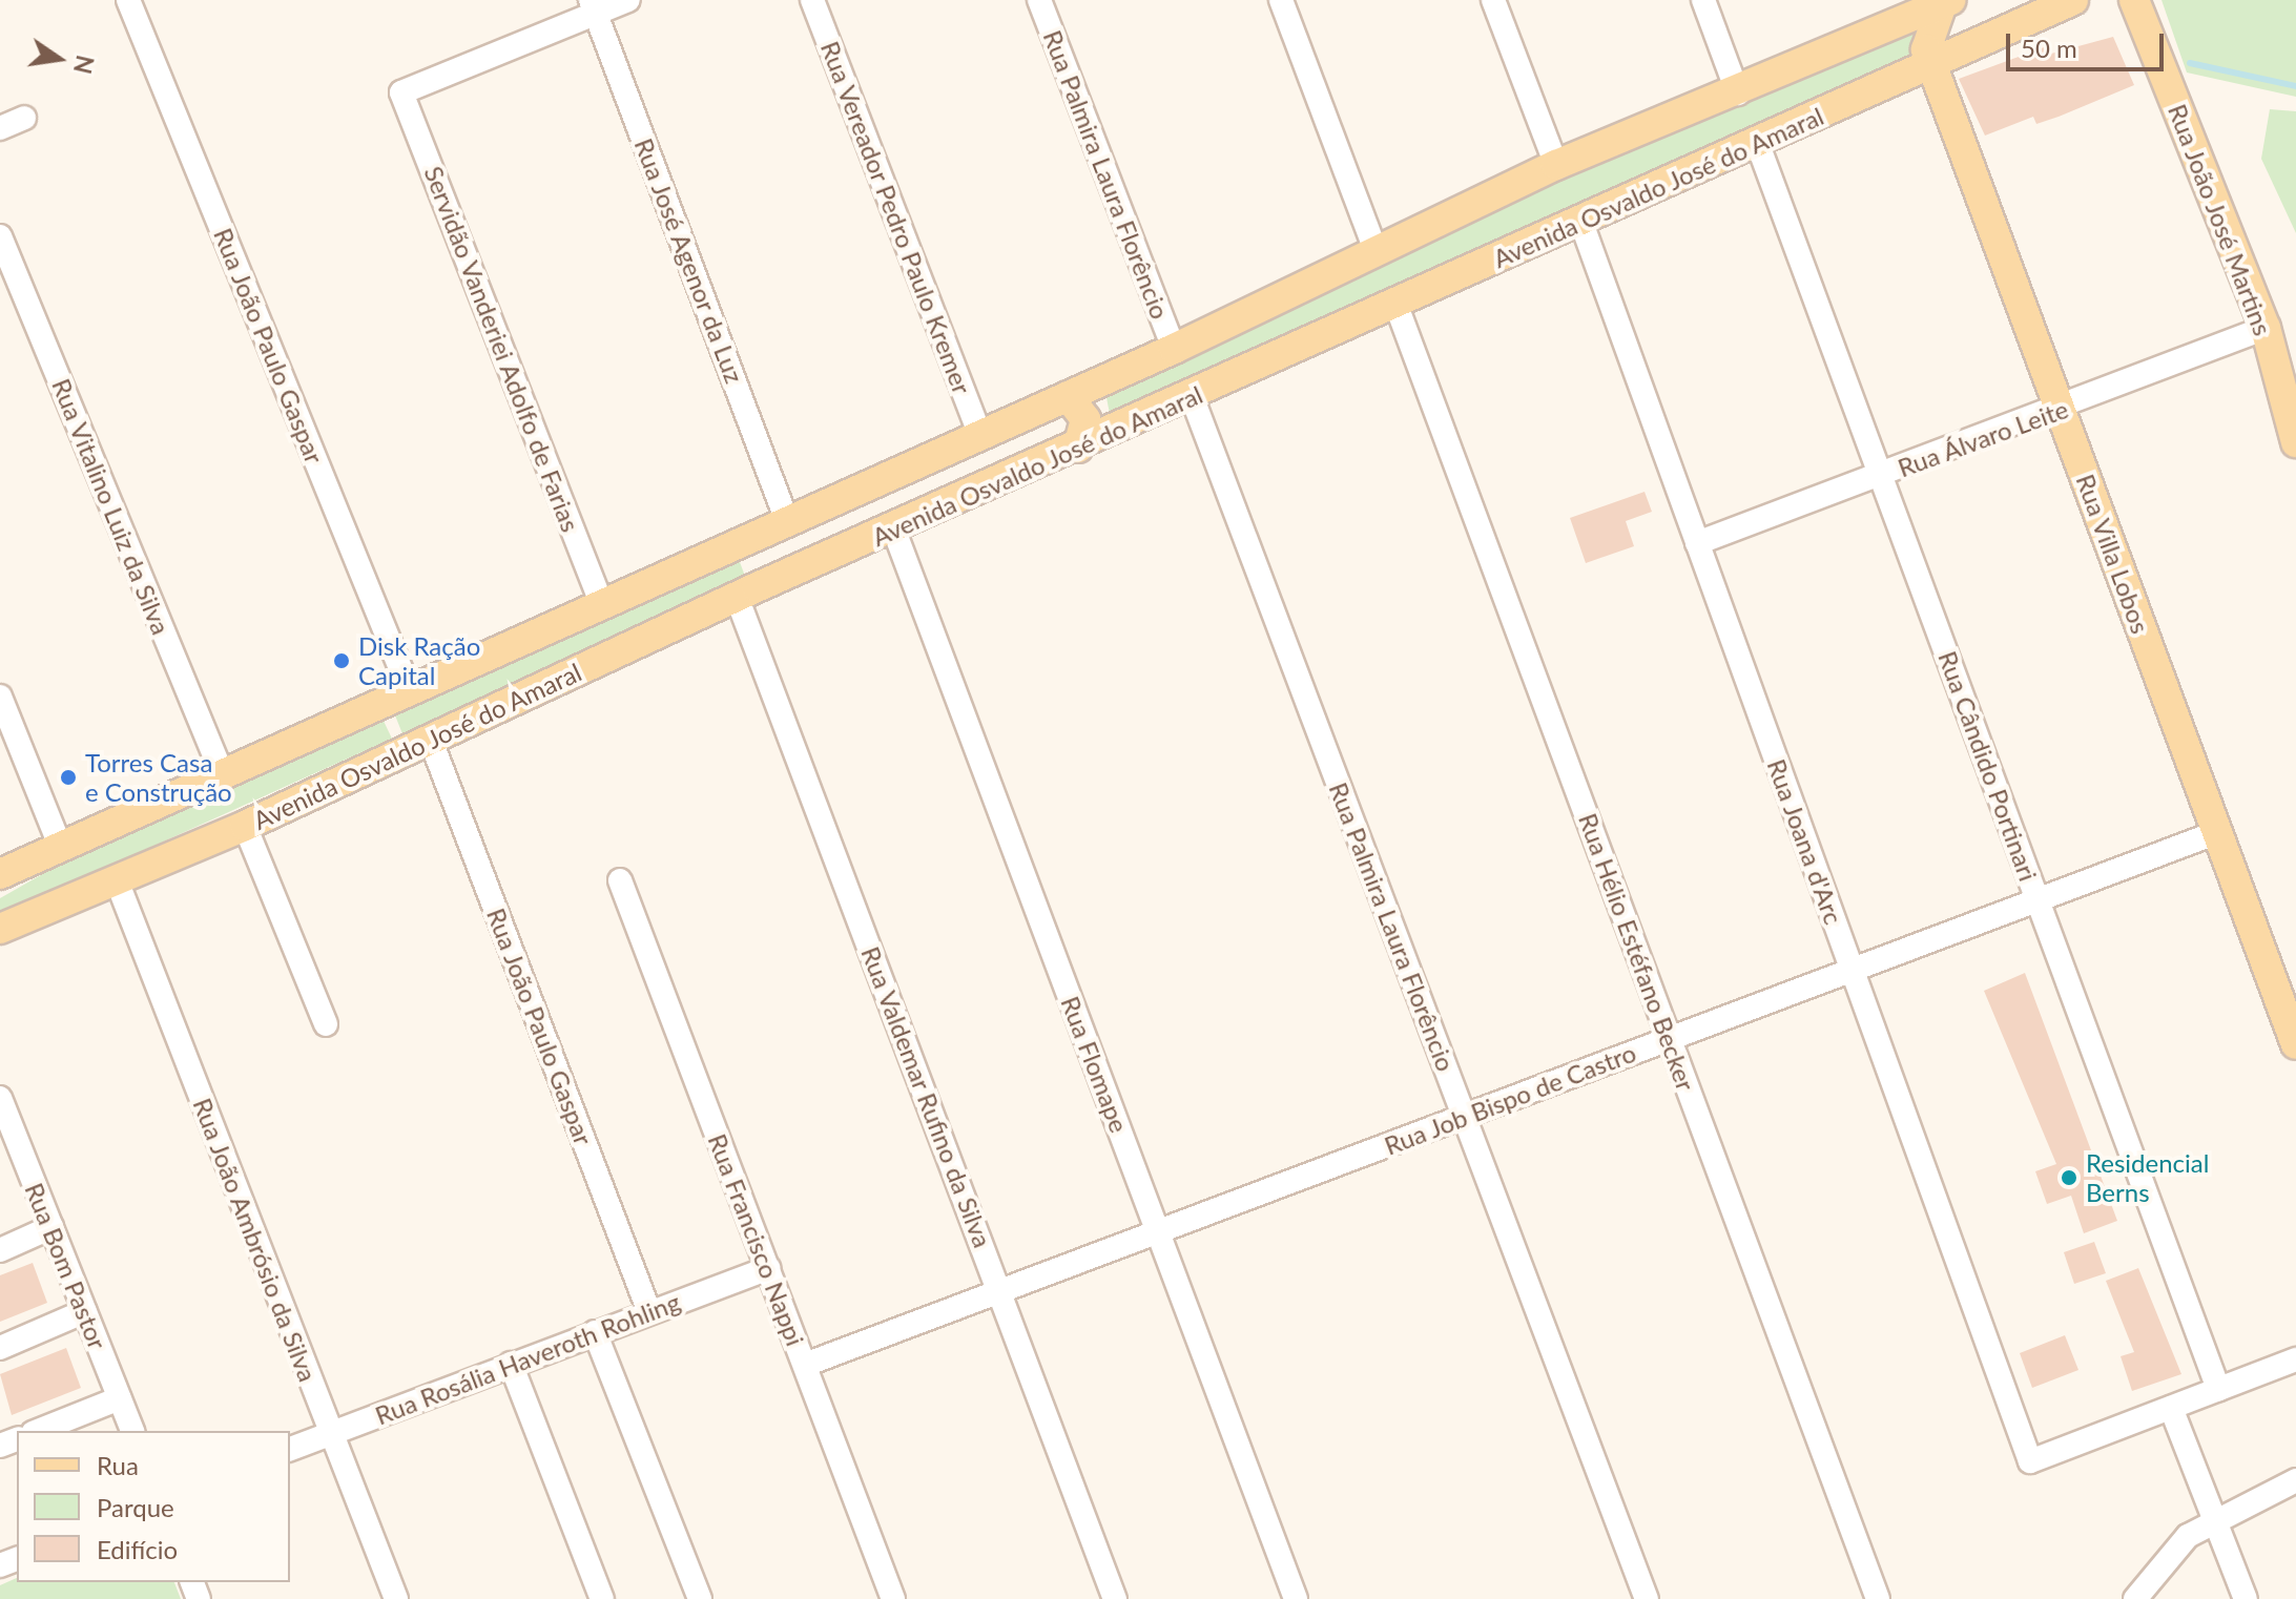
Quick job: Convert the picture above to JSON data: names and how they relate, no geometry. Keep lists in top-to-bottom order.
{
  "streets": {
    "main road": ["Avenida Osvaldo José do Amaral", "Rua João José Martins", "Rua Villa Lobos"],
    "street": [
      "Rua Palmira Laura Florêncio",
      "Rua Vereador Pedro Paulo Kremer",
      "Rua José Agenor da Luz",
      "Rua João Paulo Gaspar",
      "Servidão Vanderiei Adolfo de Farias",
      "Rua Álvaro Leite",
      "Rua Vitalino Luiz da Silva",
      "Rua Cândido Portinari",
      "Rua Joana d'Arc",
      "Rua Hélio Estéfano Becker",
      "Rua Flomape",
      "Rua Valdemar Rufino da Silva",
      "Rua Job Bispo de Castro",
      "Rua João Ambrósio da Silva",
      "Rua Francisco Nappi",
      "Rua Bom Pastor",
      "Rua Rosália Haveroth Rohling"
    ]
  },
  "crossings": [
    ["Rua Palmira Laura Florêncio", "Avenida Osvaldo José do Amaral"],
    ["Rua Palmira Laura Florêncio", "Rua Job Bispo de Castro"],
    ["Avenida Osvaldo José do Amaral", "Rua Vereador Pedro Paulo Kremer"],
    ["Avenida Osvaldo José do Amaral", "Rua José Agenor da Luz"],
    ["Avenida Osvaldo José do Amaral", "Rua João Paulo Gaspar"],
    ["Avenida Osvaldo José do Amaral", "Servidão Vanderiei Adolfo de Farias"],
    ["Avenida Osvaldo José do Amaral", "Rua Vitalino Luiz da Silva"],
    ["Avenida Osvaldo José do Amaral", "Rua Villa Lobos"],
    ["Avenida Osvaldo José do Amaral", "Rua Cândido Portinari"],
    ["Avenida Osvaldo José do Amaral", "Rua Joana d'Arc"],
    ["Avenida Osvaldo José do Amaral", "Rua Hélio Estéfano Becker"],
    ["Avenida Osvaldo José do Amaral", "Rua Flomape"],
    ["Avenida Osvaldo José do Amaral", "Rua Valdemar Rufino da Silva"],
    ["Avenida Osvaldo José do Amaral", "Rua João Ambrósio da Silva"],
    ["Rua João José Martins", "Rua Álvaro Leite"],
    ["Rua José Agenor da Luz", "Servidão Vanderiei Adolfo de Farias"],
    ["Rua João Paulo Gaspar", "Rua Rosália Haveroth Rohling"],
    ["Rua Álvaro Leite", "Rua Villa Lobos"],
    ["Rua Álvaro Leite", "Rua Cândido Portinari"],
    ["Rua Álvaro Leite", "Rua Joana d'Arc"],
    ["Rua Villa Lobos", "Rua Job Bispo de Castro"],
    ["Rua Cândido Portinari", "Rua Job Bispo de Castro"],
    ["Rua Joana d'Arc", "Rua Job Bispo de Castro"],
    ["Rua Hélio Estéfano Becker", "Rua Job Bispo de Castro"],
    ["Rua Flomape", "Rua Job Bispo de Castro"],
    ["Rua Valdemar Rufino da Silva", "Rua Job Bispo de Castro"],
    ["Rua Job Bispo de Castro", "Rua Francisco Nappi"],
    ["Rua João Ambrósio da Silva", "Rua Rosália Haveroth Rohling"],
    ["Rua Francisco Nappi", "Rua Rosália Haveroth Rohling"]
  ],
  "places": ["Disk Ração Capital", "Torres Casa e Construção", "Residencial Berns"],
  "legend": ["Rua", "Parque", "Edifício"],
  "scale_bar": "50 m",
  "north": "right"
}
